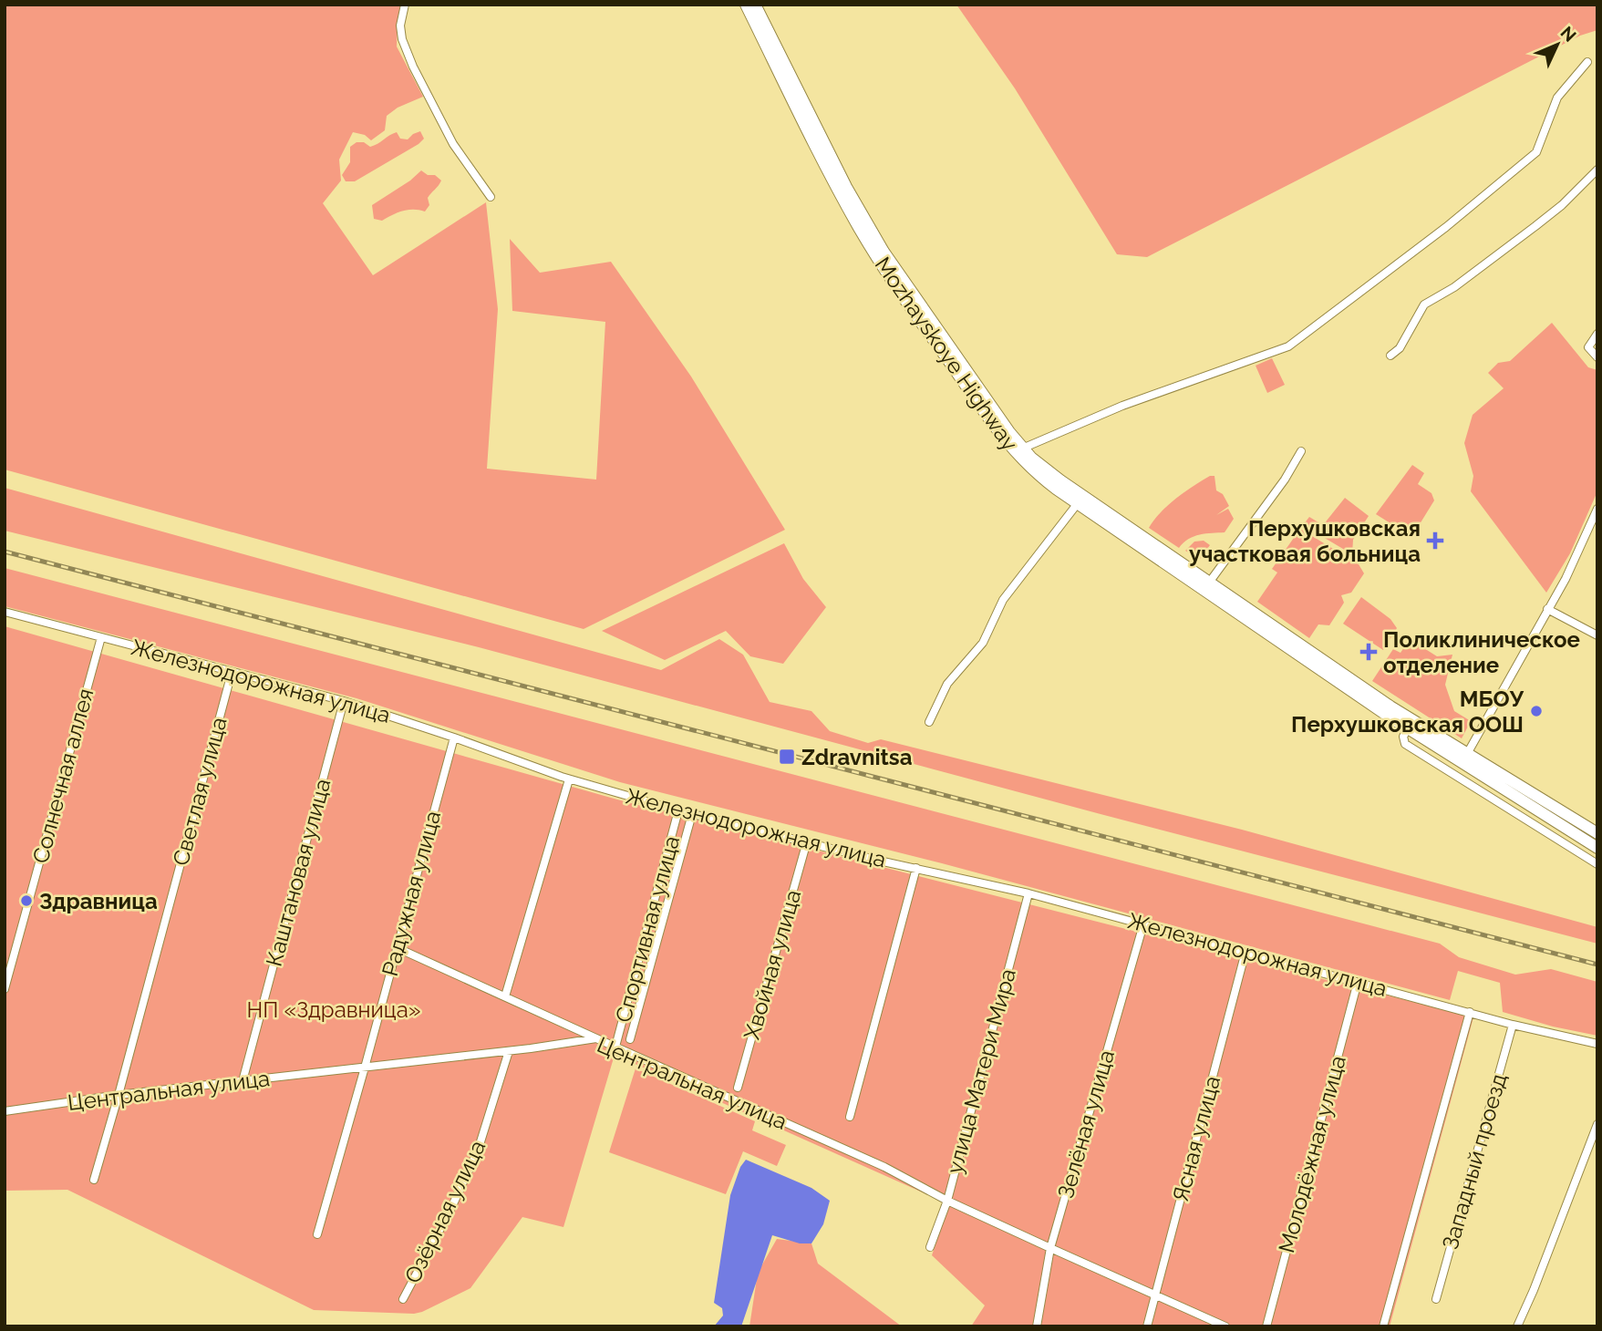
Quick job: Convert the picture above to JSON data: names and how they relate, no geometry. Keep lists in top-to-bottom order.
{
  "streets": {
    "main road": ["Mozhayskoye Highway"],
    "street": [
      "Железнодорожная улица",
      "Солнечная аллея",
      "Светлая улица",
      "Каштановая улица",
      "Радужная улица",
      "Спортивная улица",
      "Хвойная улица",
      "улица Матери Мира",
      "Центральная улица",
      "Зелёная улица",
      "Ясная улица",
      "Молодёжная улица",
      "Западный проезд",
      "Озёрная улица"
    ]
  },
  "crossings": [
    ["Железнодорожная улица", "Солнечная аллея"],
    ["Железнодорожная улица", "Светлая улица"],
    ["Железнодорожная улица", "Каштановая улица"],
    ["Железнодорожная улица", "Радужная улица"],
    ["Железнодорожная улица", "Спортивная улица"],
    ["Железнодорожная улица", "Хвойная улица"],
    ["Железнодорожная улица", "улица Матери Мира"],
    ["Железнодорожная улица", "Зелёная улица"],
    ["Железнодорожная улица", "Ясная улица"],
    ["Железнодорожная улица", "Молодёжная улица"],
    ["Железнодорожная улица", "Западный проезд"],
    ["Светлая улица", "Центральная улица"],
    ["Каштановая улица", "Центральная улица"],
    ["Радужная улица", "Центральная улица"],
    ["Спортивная улица", "Центральная улица"],
    ["улица Матери Мира", "Центральная улица"],
    ["Центральная улица", "Зелёная улица"],
    ["Центральная улица", "Ясная улица"],
    ["Центральная улица", "Озёрная улица"]
  ],
  "parks": ["НП «Здравница»"],
  "places": {
    "health": ["Перхушковская участковая больница", "Поликлиническое отделение"],
    "other": ["МБОУ Перхушковская ООШ", "Здравница"],
    "transit": ["Zdravnitsa"]
  },
  "north": "top right"
}
